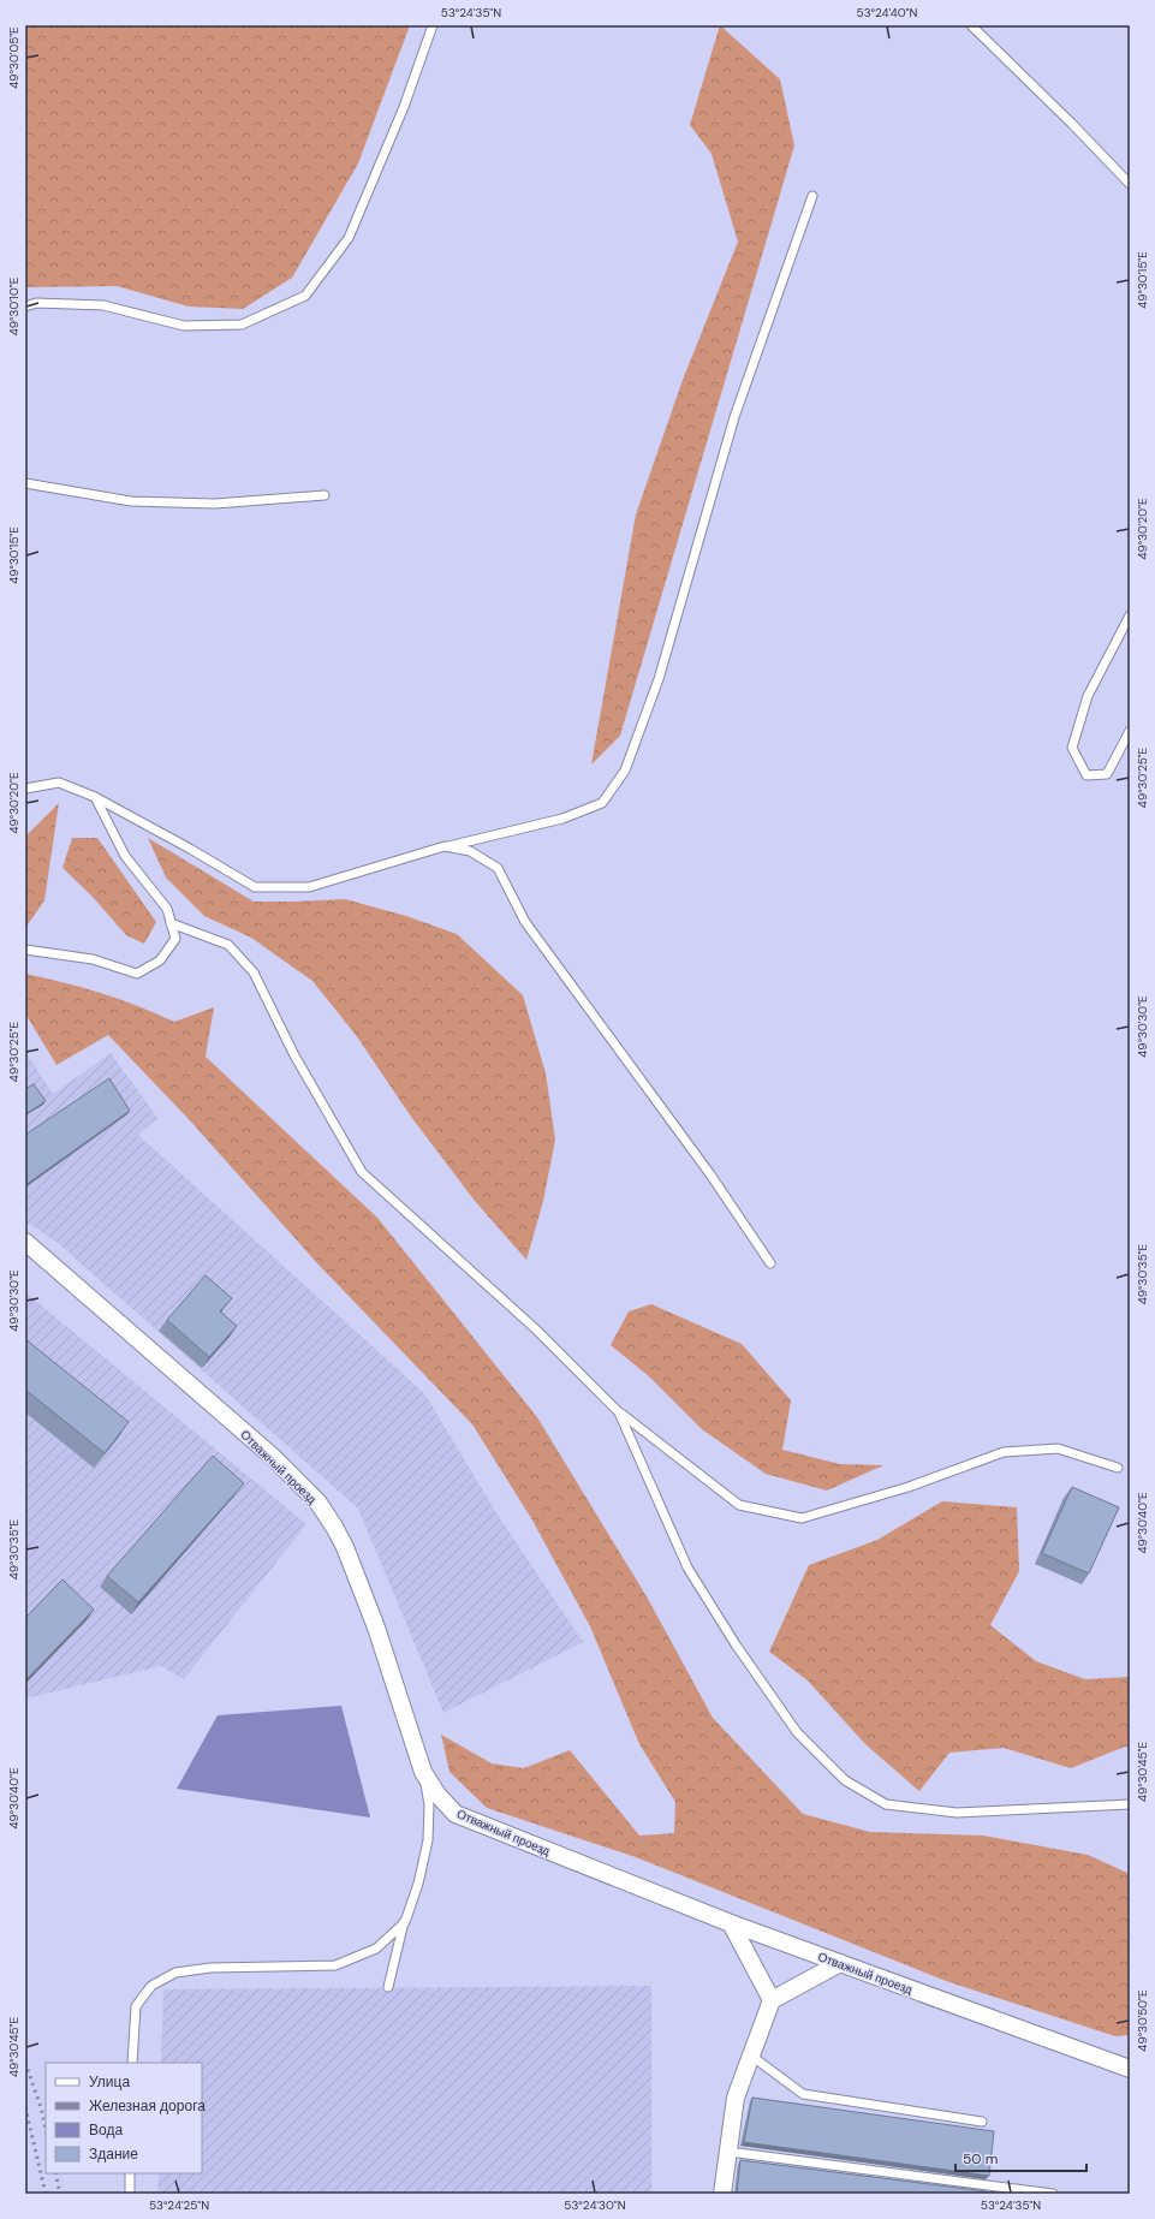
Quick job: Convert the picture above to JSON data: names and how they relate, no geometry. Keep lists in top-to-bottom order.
{
  "streets": {
    "street": ["Отважный проезд"]
  },
  "legend": [
    "Улица",
    "Железная дорога",
    "Вода",
    "Здание"
  ],
  "scale_bar": "50 m",
  "coordinates": [
    "53°24'35\"N",
    "53°24'40\"N",
    "49°30'05\"E",
    "49°30'15\"E",
    "49°30'10\"E",
    "49°30'20\"E",
    "49°30'25\"E",
    "49°30'30\"E",
    "49°30'35\"E",
    "49°30'40\"E",
    "49°30'45\"E",
    "49°30'50\"E",
    "53°24'25\"N",
    "53°24'30\"N"
  ]
}
